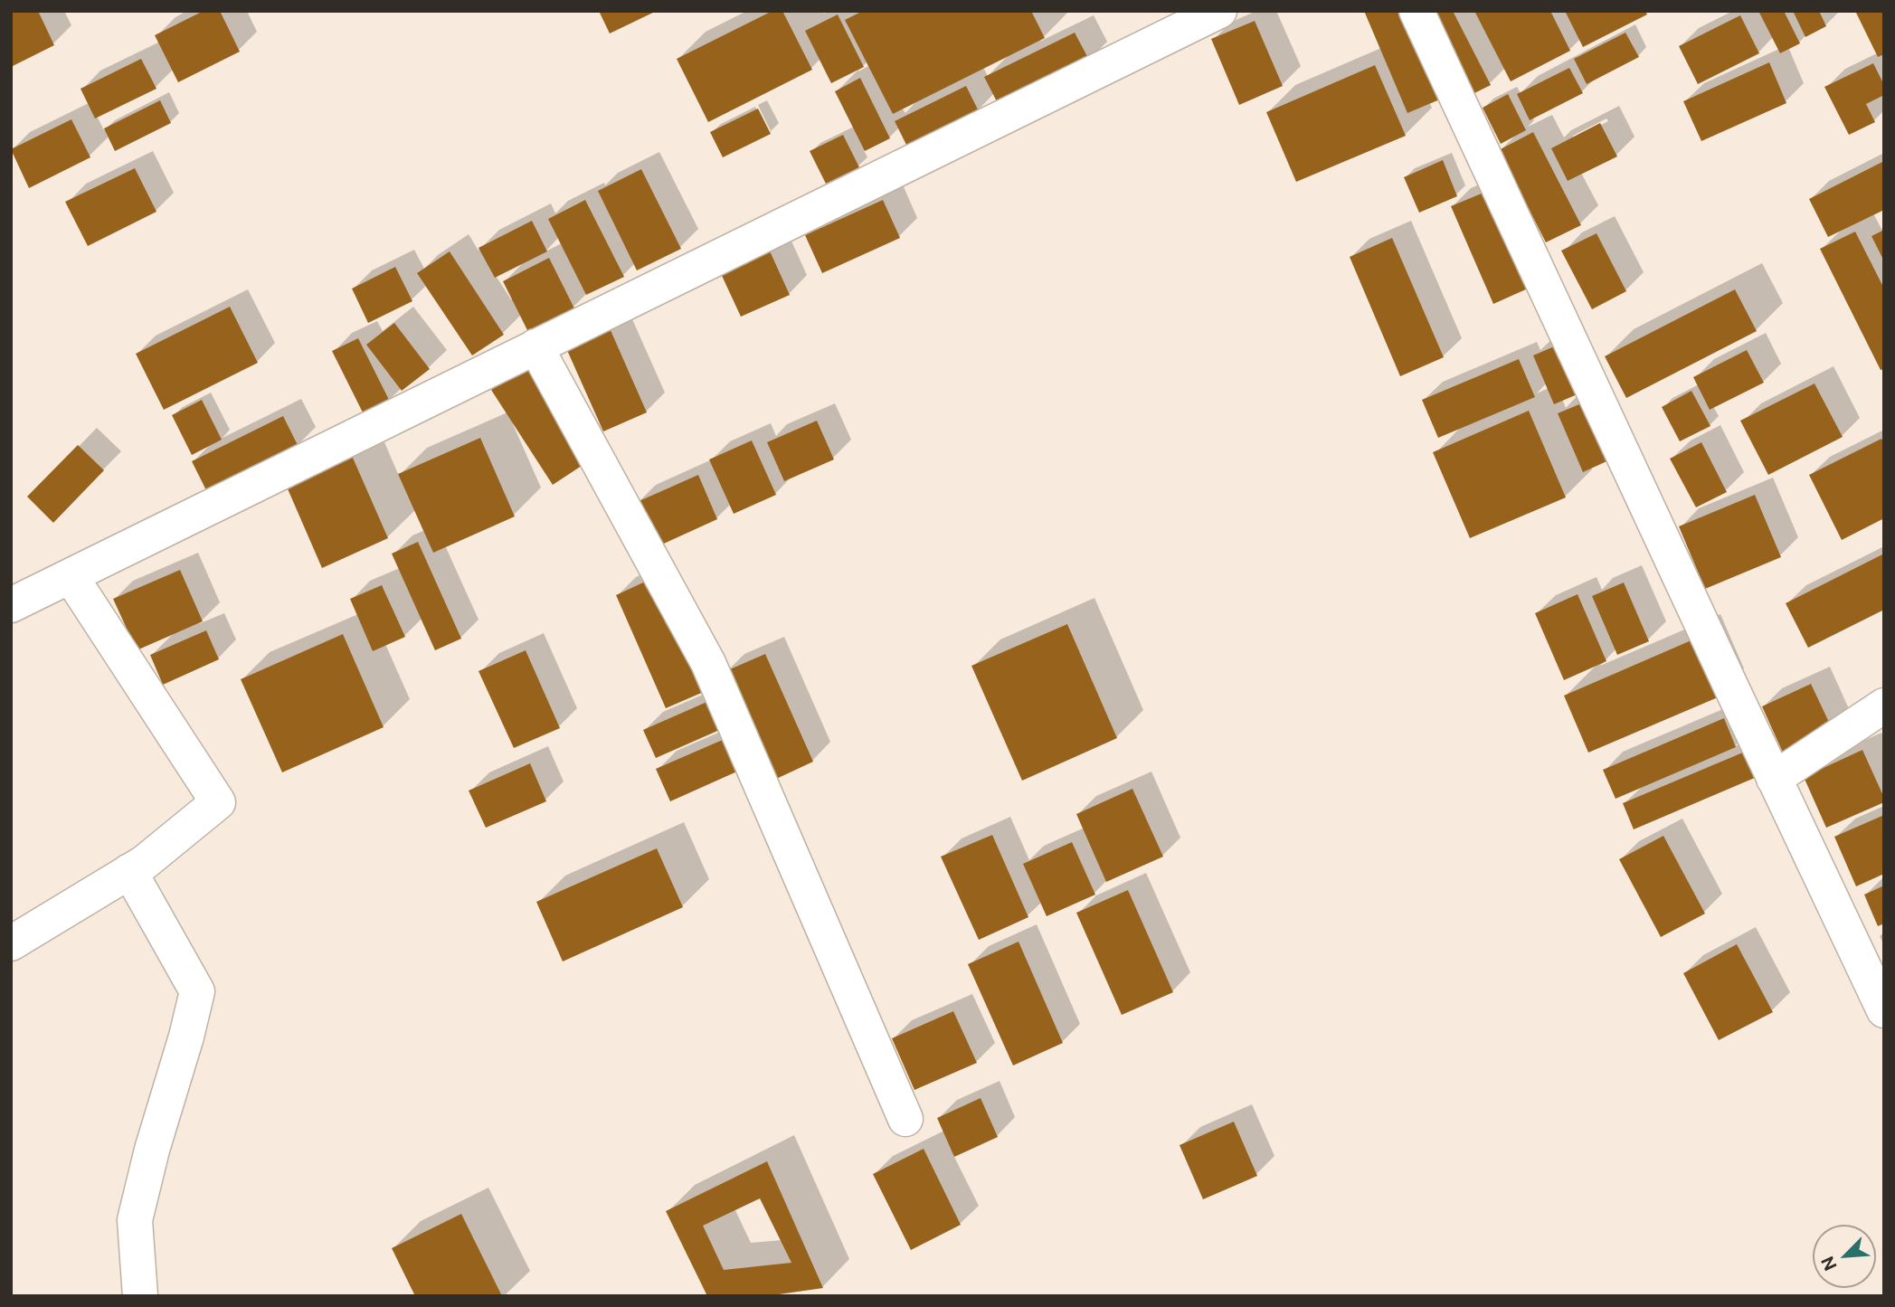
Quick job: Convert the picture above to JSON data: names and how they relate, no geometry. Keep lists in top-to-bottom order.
{
  "north": "bottom left"
}
